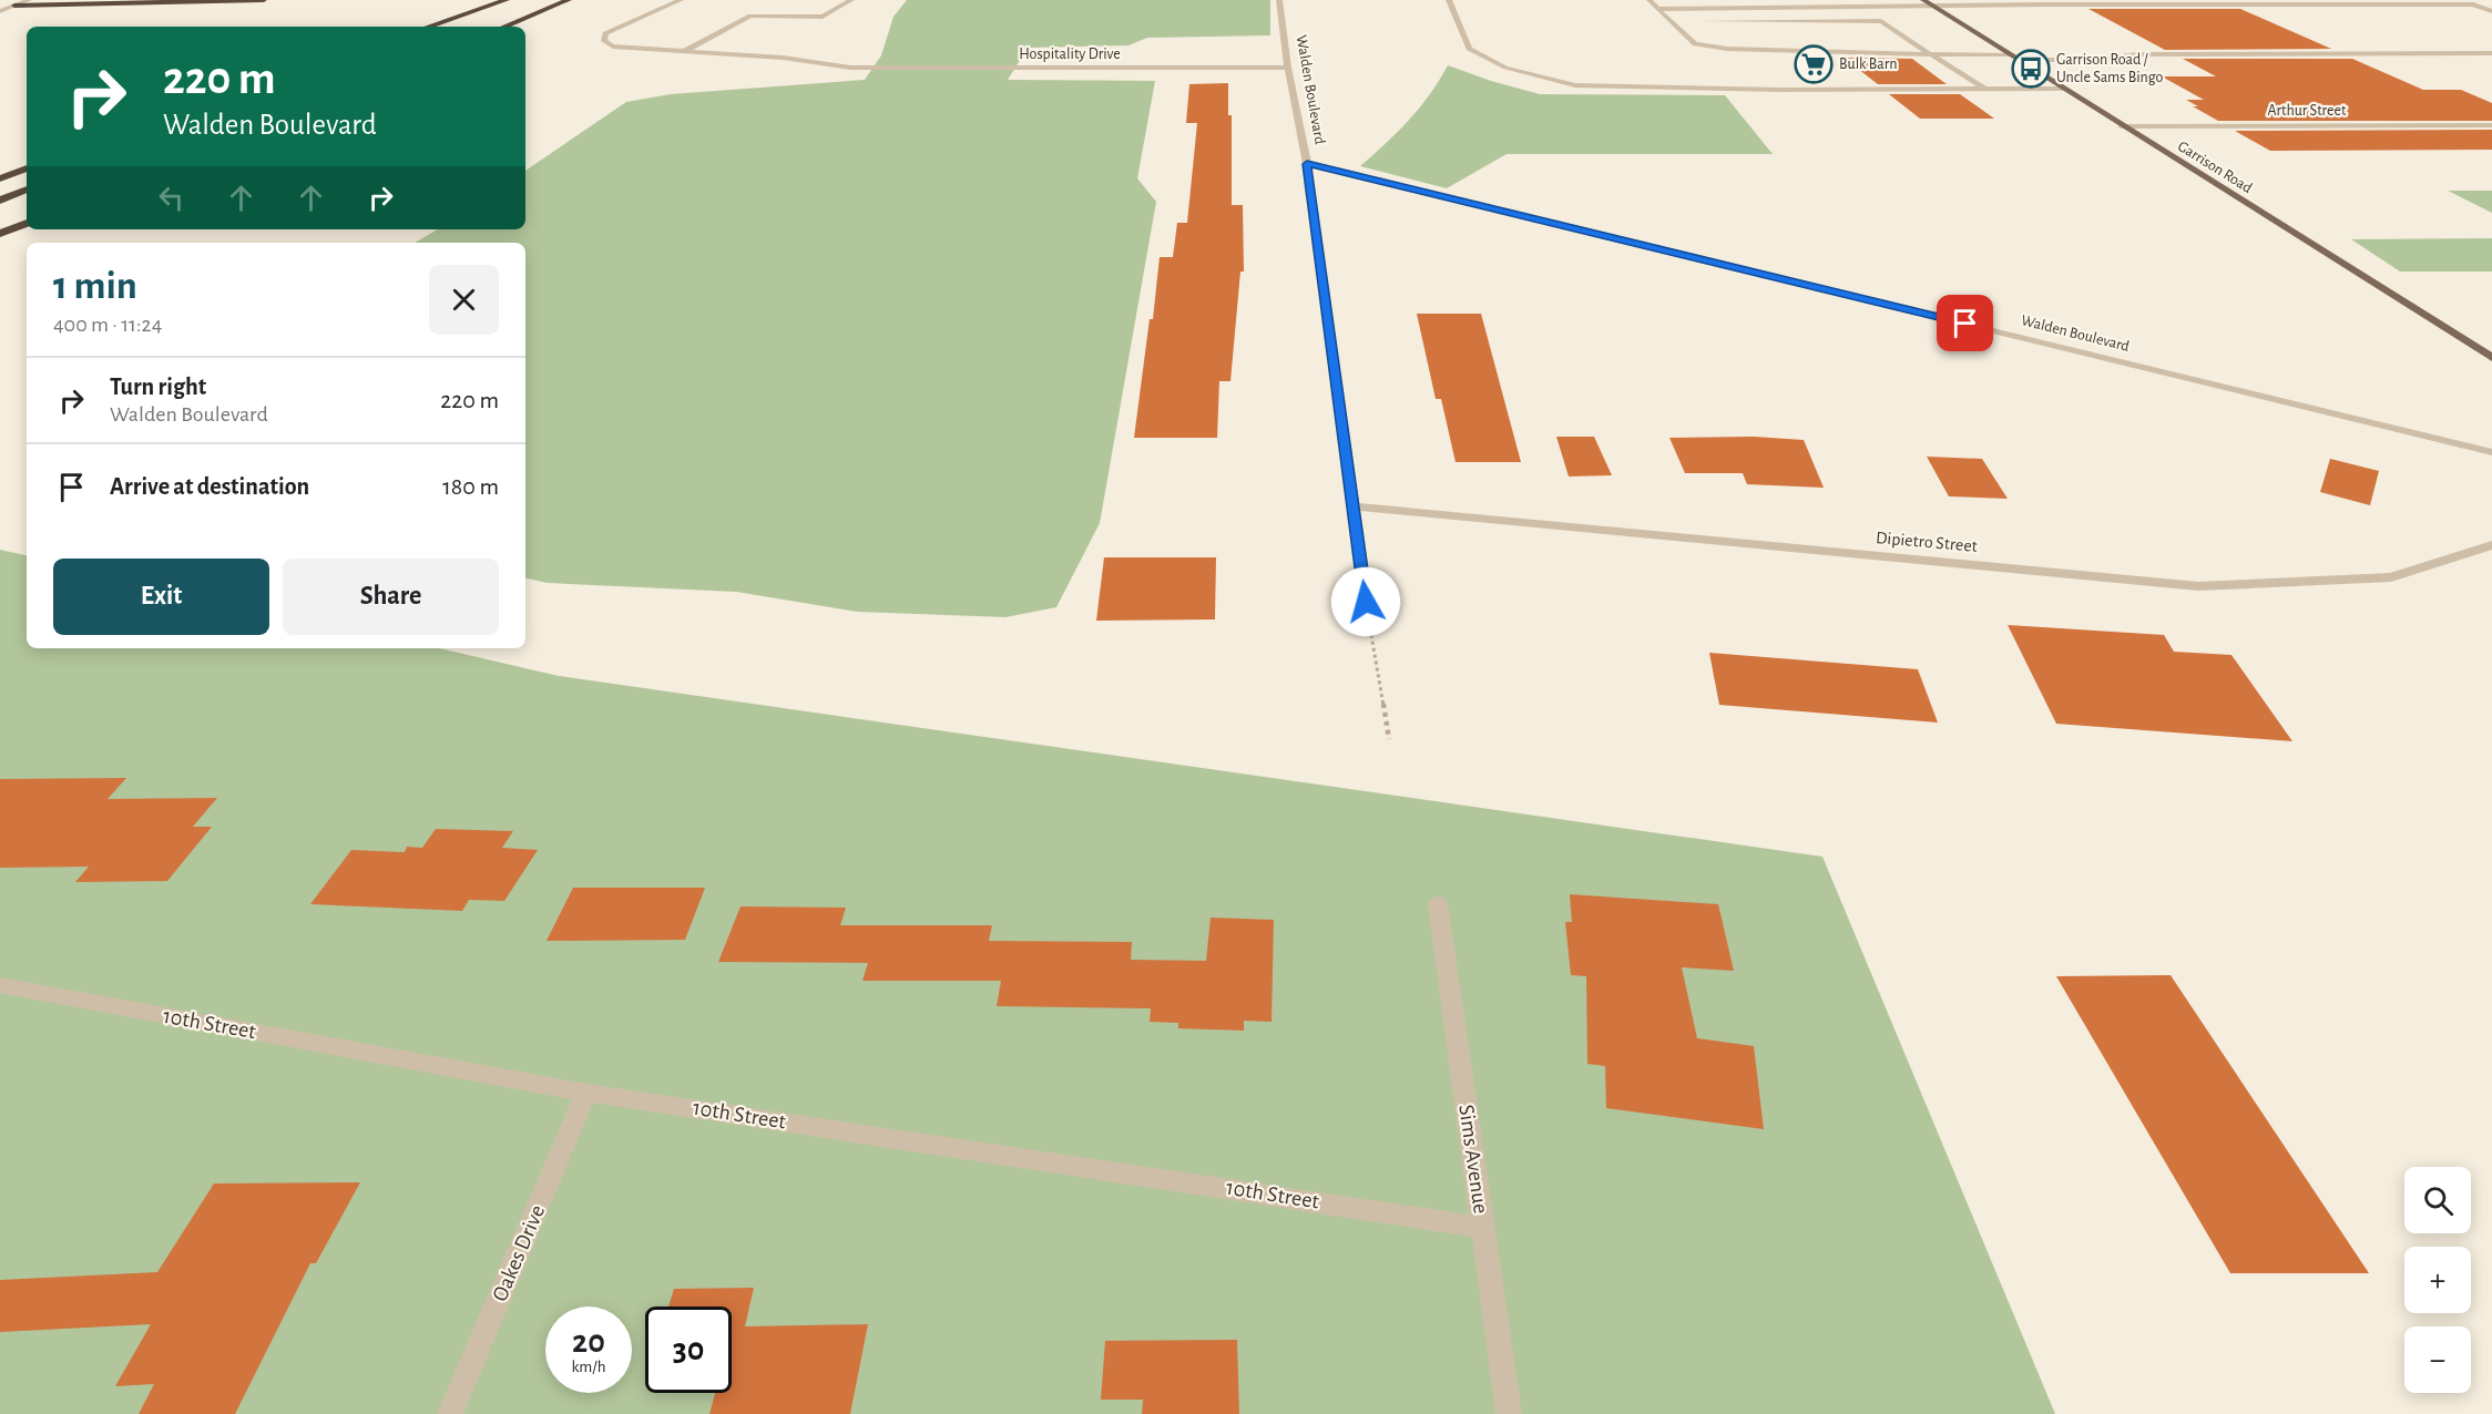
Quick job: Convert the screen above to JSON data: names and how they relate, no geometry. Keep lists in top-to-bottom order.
{
  "streets": {
    "main road": ["Garrison Road"],
    "street": [
      "Hospitality Drive",
      "Walden Boulevard",
      "Arthur Street",
      "Dipietro Street",
      "10th Street",
      "Sims Avenue",
      "Oakes Drive"
    ]
  },
  "crossings": [
    ["Hospitality Drive", "Walden Boulevard"],
    ["Arthur Street", "Garrison Road"],
    ["10th Street", "Sims Avenue"],
    ["10th Street", "Oakes Drive"]
  ],
  "places": {
    "supermarket": ["Bulk Barn"],
    "bus stop": ["Garrison Road / Uncle Sams Bingo"]
  },
  "page": {
    "turn": ["220 m", "Walden Boulevard"],
    "heading": ["1 min", "400 m · 11:24"],
    "list": [
      {
        "name": "Turn right",
        "note": "Walden Boulevard",
        "value": "220 m"
      },
      {
        "name": "Arrive at destination",
        "value": "180 m"
      }
    ],
    "buttons": ["Exit", "Share"],
    "map_buttons": ["+", "−"],
    "speed": "20 km/h",
    "limit": "30"
  }
}
